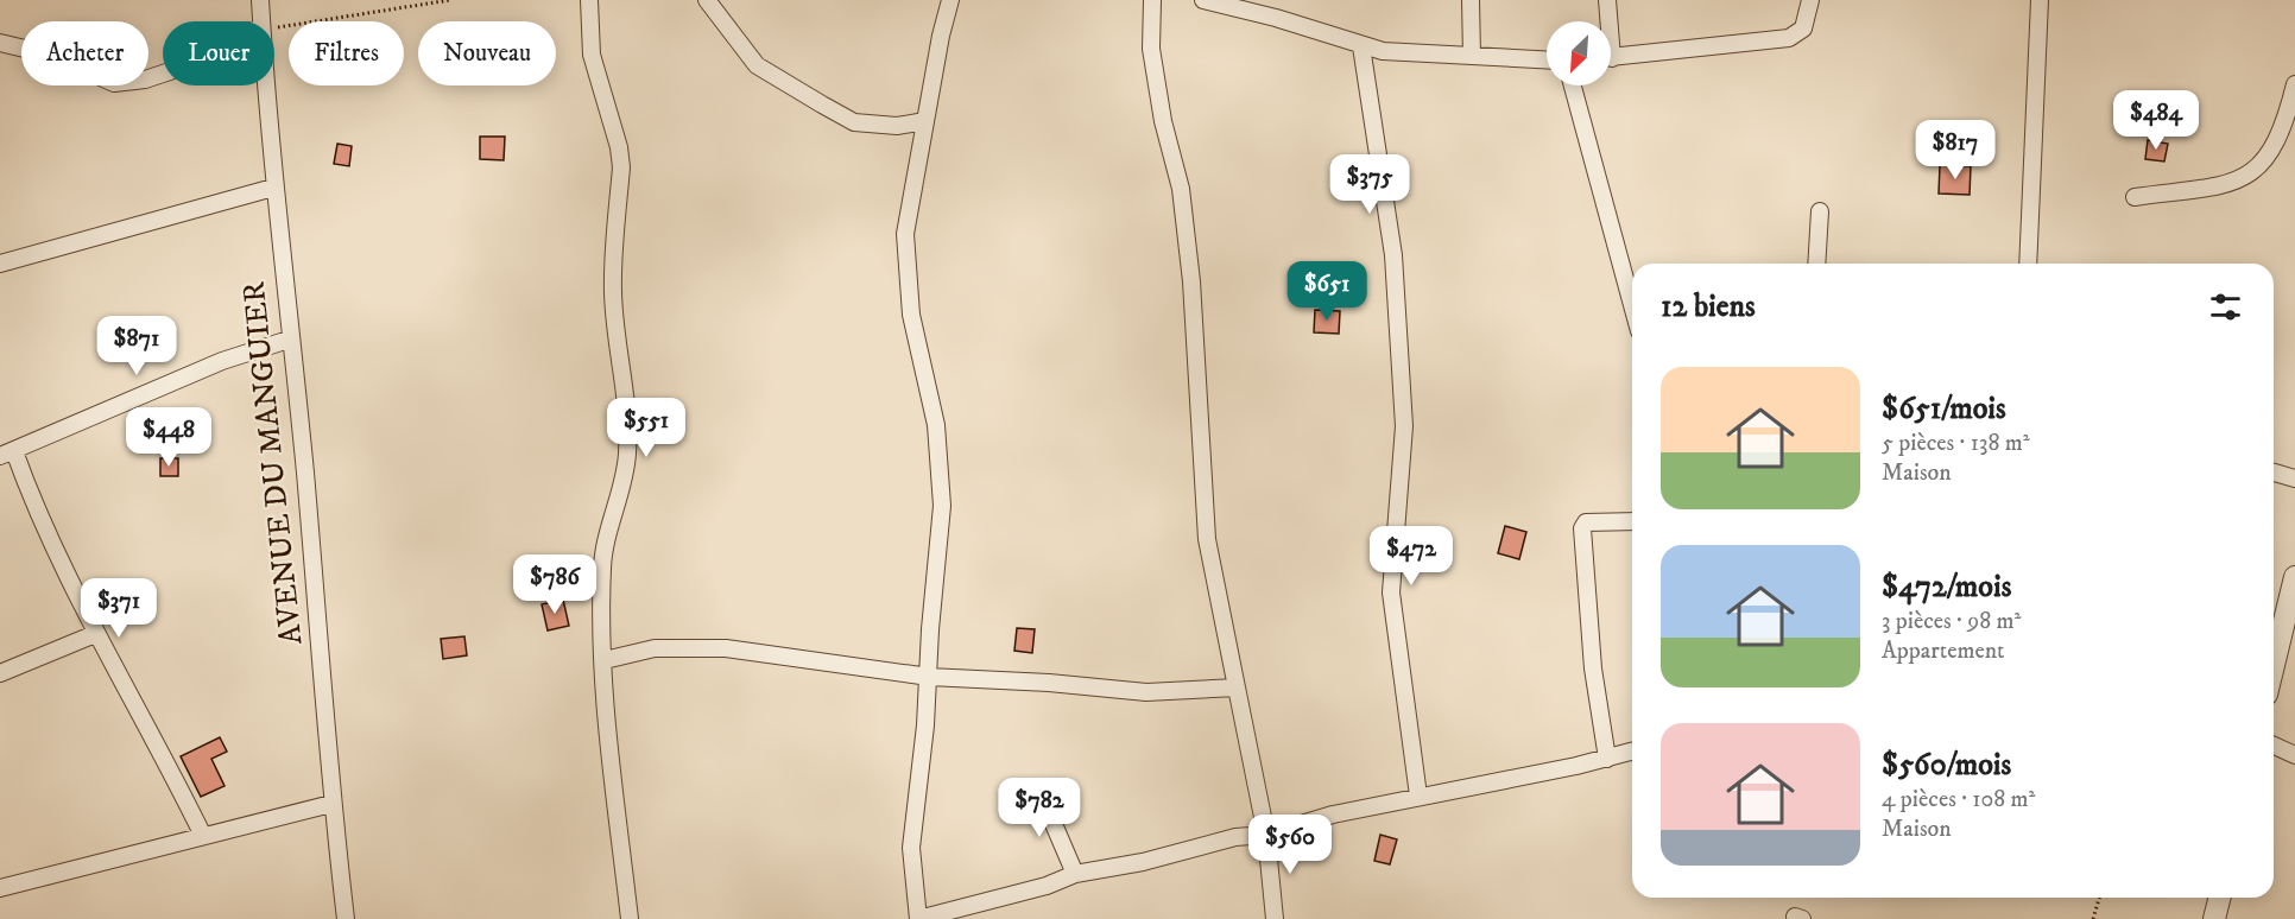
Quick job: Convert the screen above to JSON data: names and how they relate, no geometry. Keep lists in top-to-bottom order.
{
  "streets": {
    "street": ["AVENUE DU MANGUIER"]
  },
  "north": "bottom left",
  "page": {
    "chip": [
      "Acheter",
      "Louer",
      "Filtres",
      "Nouveau"
    ],
    "price": [
      "$484",
      "$817",
      "$375",
      "$651",
      "$871",
      "$551",
      "$448",
      "$472",
      "$786",
      "$371",
      "$782",
      "$560"
    ],
    "heading": "12 biens",
    "list": [
      {
        "name": "$651/mois",
        "note": "5 pièces · 138 m² · Maison"
      },
      {
        "name": "$472/mois",
        "note": "3 pièces · 98 m² · Appartement"
      },
      {
        "name": "$560/mois",
        "note": "4 pièces · 108 m² · Maison"
      }
    ]
  }
}
